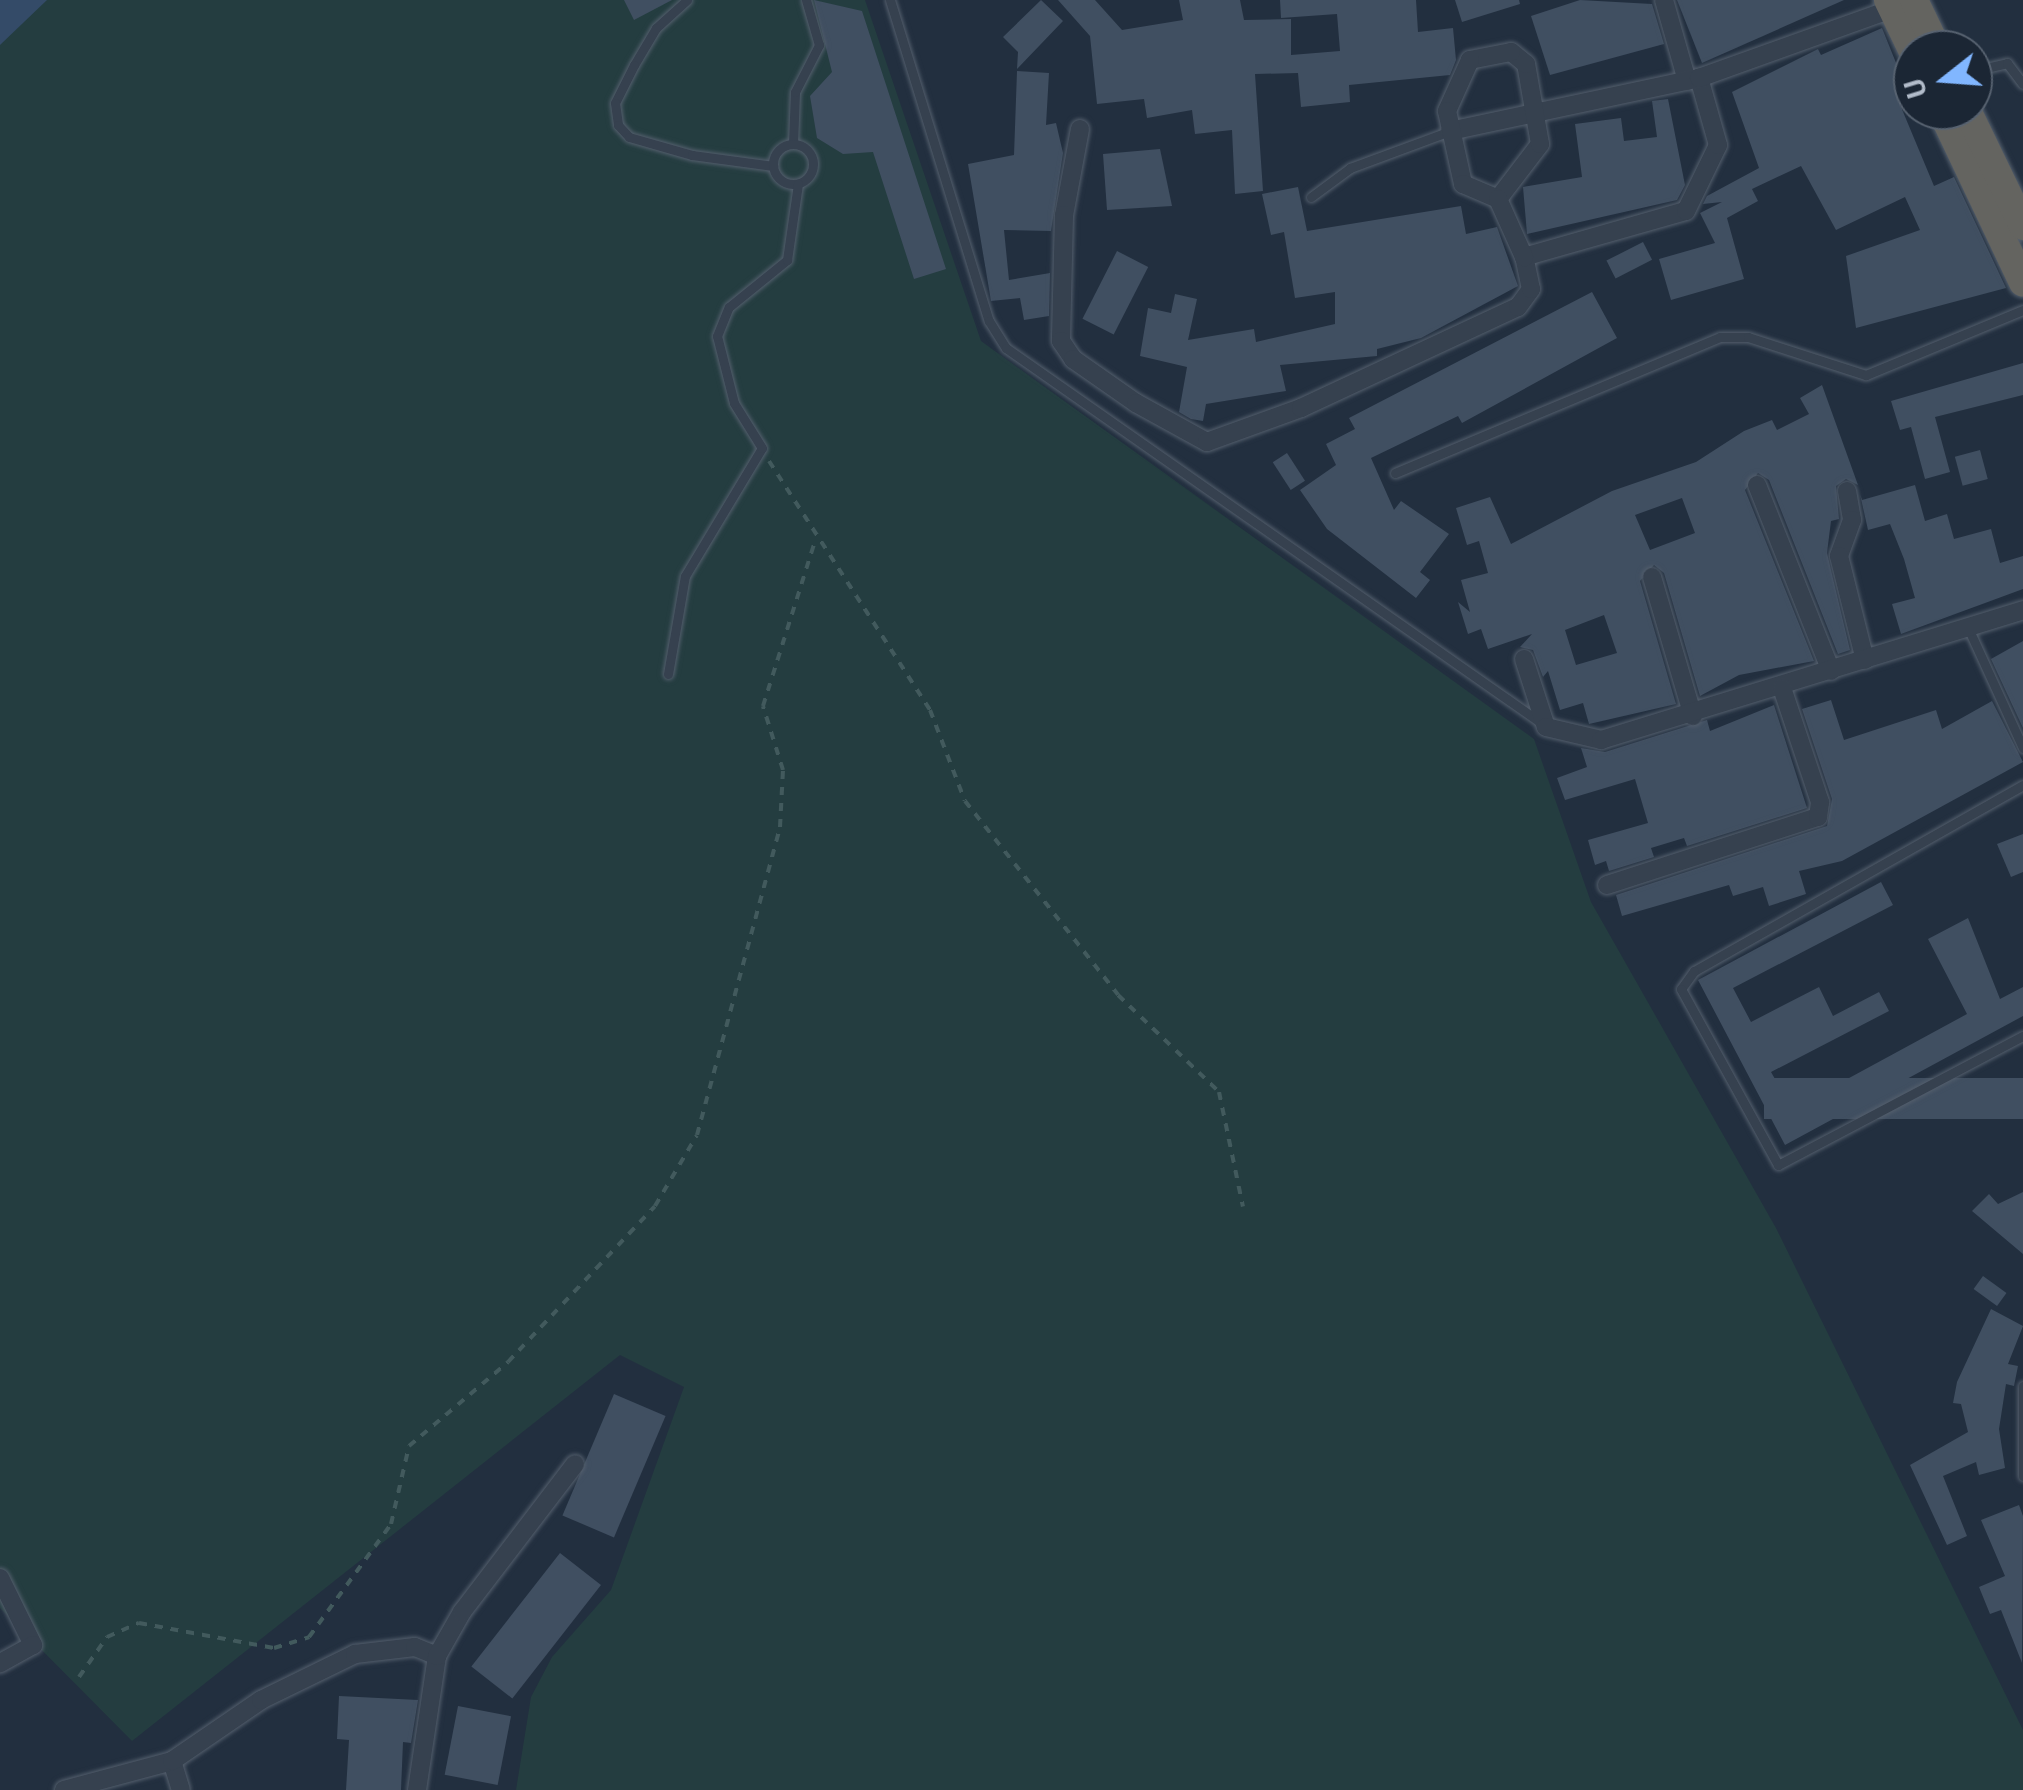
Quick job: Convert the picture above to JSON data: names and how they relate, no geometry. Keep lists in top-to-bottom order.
{
  "north": "left"
}
